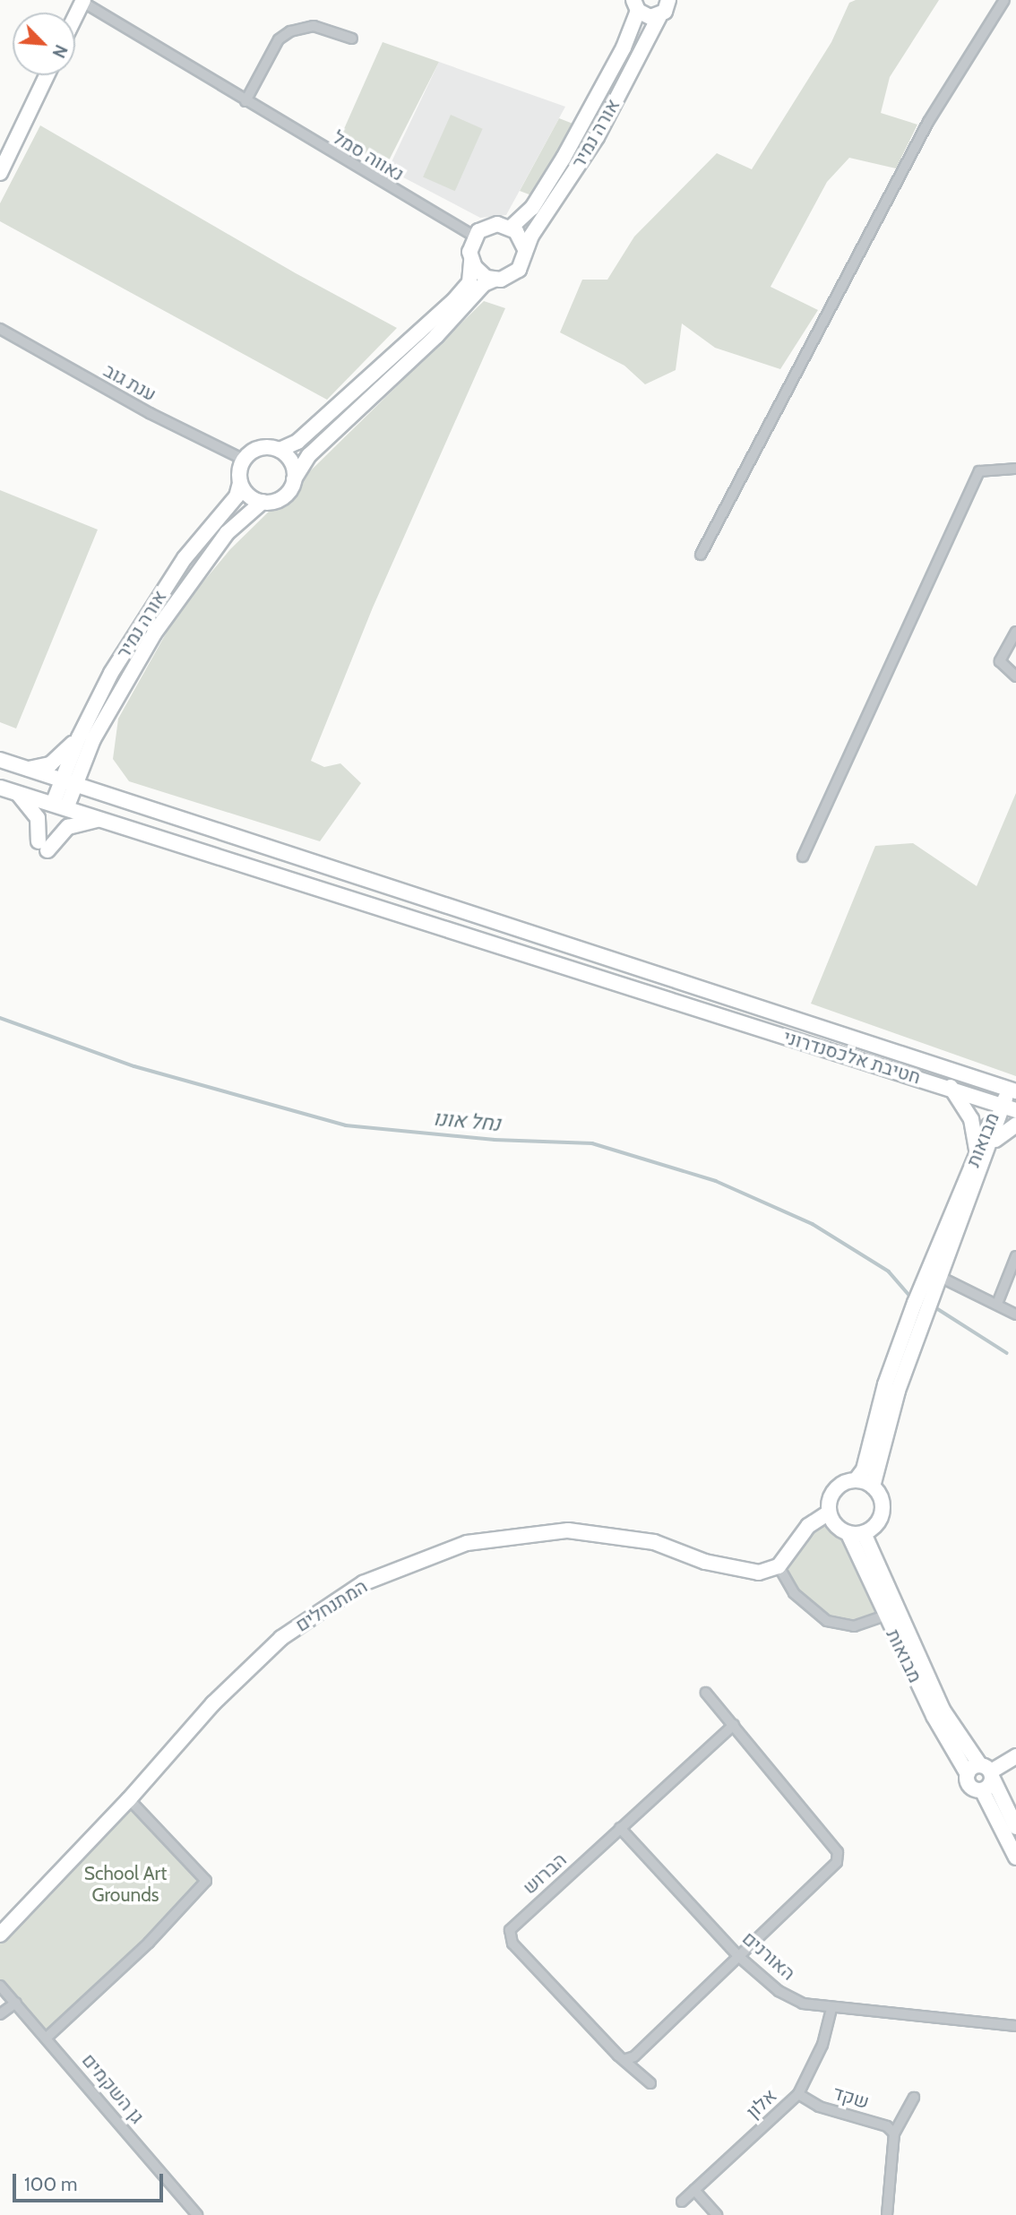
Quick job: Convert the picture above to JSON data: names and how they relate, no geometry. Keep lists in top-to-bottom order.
{
  "streets": {
    "street": [
      "אורה נמיר",
      "נאווה סמל",
      "ענת גוב",
      "חטיבת אלכסנדרוני",
      "מבואות",
      "המתנחלים",
      "הברוש",
      "האורנים",
      "גן השקמים",
      "שקד",
      "אלון"
    ]
  },
  "crossings": [
    ["אורה נמיר", "נאווה סמל"],
    ["אורה נמיר", "ענת גוב"],
    ["אורה נמיר", "חטיבת אלכסנדרוני"],
    ["חטיבת אלכסנדרוני", "מבואות"],
    ["הברוש", "האורנים"],
    ["האורנים", "אלון"],
    ["שקד", "אלון"]
  ],
  "water": ["נחל אונו"],
  "parks": ["School Art Grounds"],
  "scale_bar": "100 m",
  "north": "bottom right"
}
